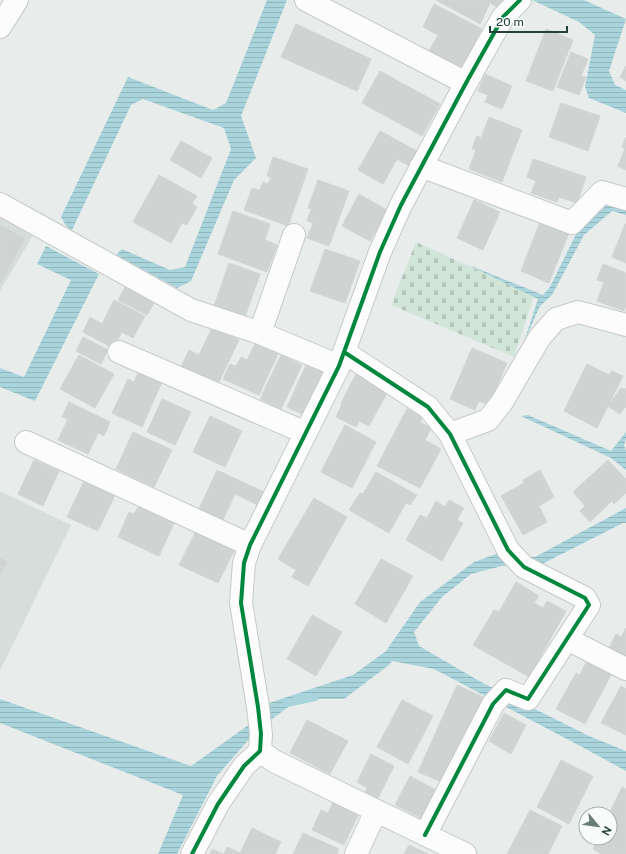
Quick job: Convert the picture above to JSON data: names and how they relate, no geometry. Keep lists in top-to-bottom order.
{
  "scale_bar": "20 m",
  "north": "bottom right"
}
